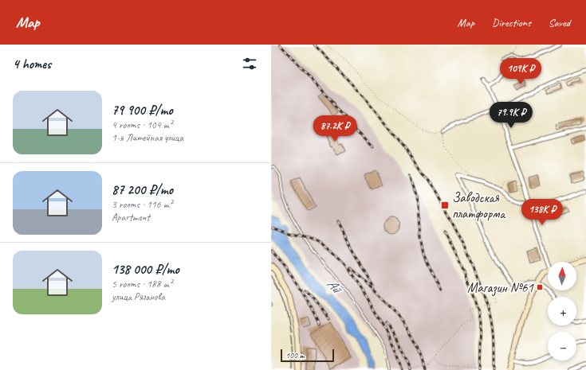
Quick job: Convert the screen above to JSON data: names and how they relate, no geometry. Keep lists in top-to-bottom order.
{
  "water": ["Ай"],
  "places": {
    "transit": ["Заводская платформа", "Магазин №61"]
  },
  "scale_bar": "100 m",
  "north": "top",
  "page": {
    "header": "Map",
    "nav": ["Map", "Directions", "Saved"],
    "heading": "4 homes",
    "price": [
      "109K ₽",
      "79.9K ₽",
      "87.2K ₽",
      "138K ₽"
    ],
    "list": [
      {
        "name": "79 900 ₽/mo",
        "note": "4 rooms · 104 m² · 1-я Литейная улица"
      },
      {
        "name": "87 200 ₽/mo",
        "note": "3 rooms · 116 m² · Apartment"
      },
      {
        "name": "138 000 ₽/mo",
        "note": "5 rooms · 188 m² · улица Рязанова"
      }
    ],
    "map_buttons": ["+", "−"],
    "scale": "100 m"
  }
}
